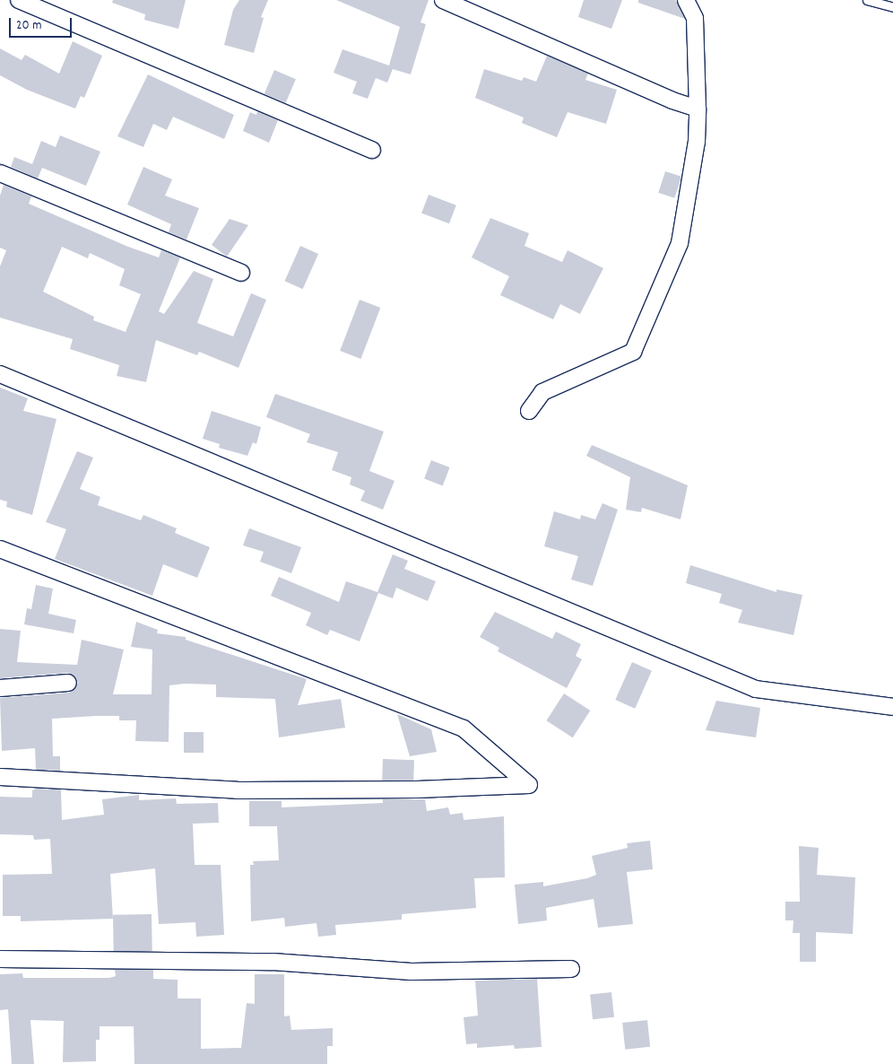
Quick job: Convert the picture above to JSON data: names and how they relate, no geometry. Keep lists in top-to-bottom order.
{
  "scale_bar": "20 m"
}
